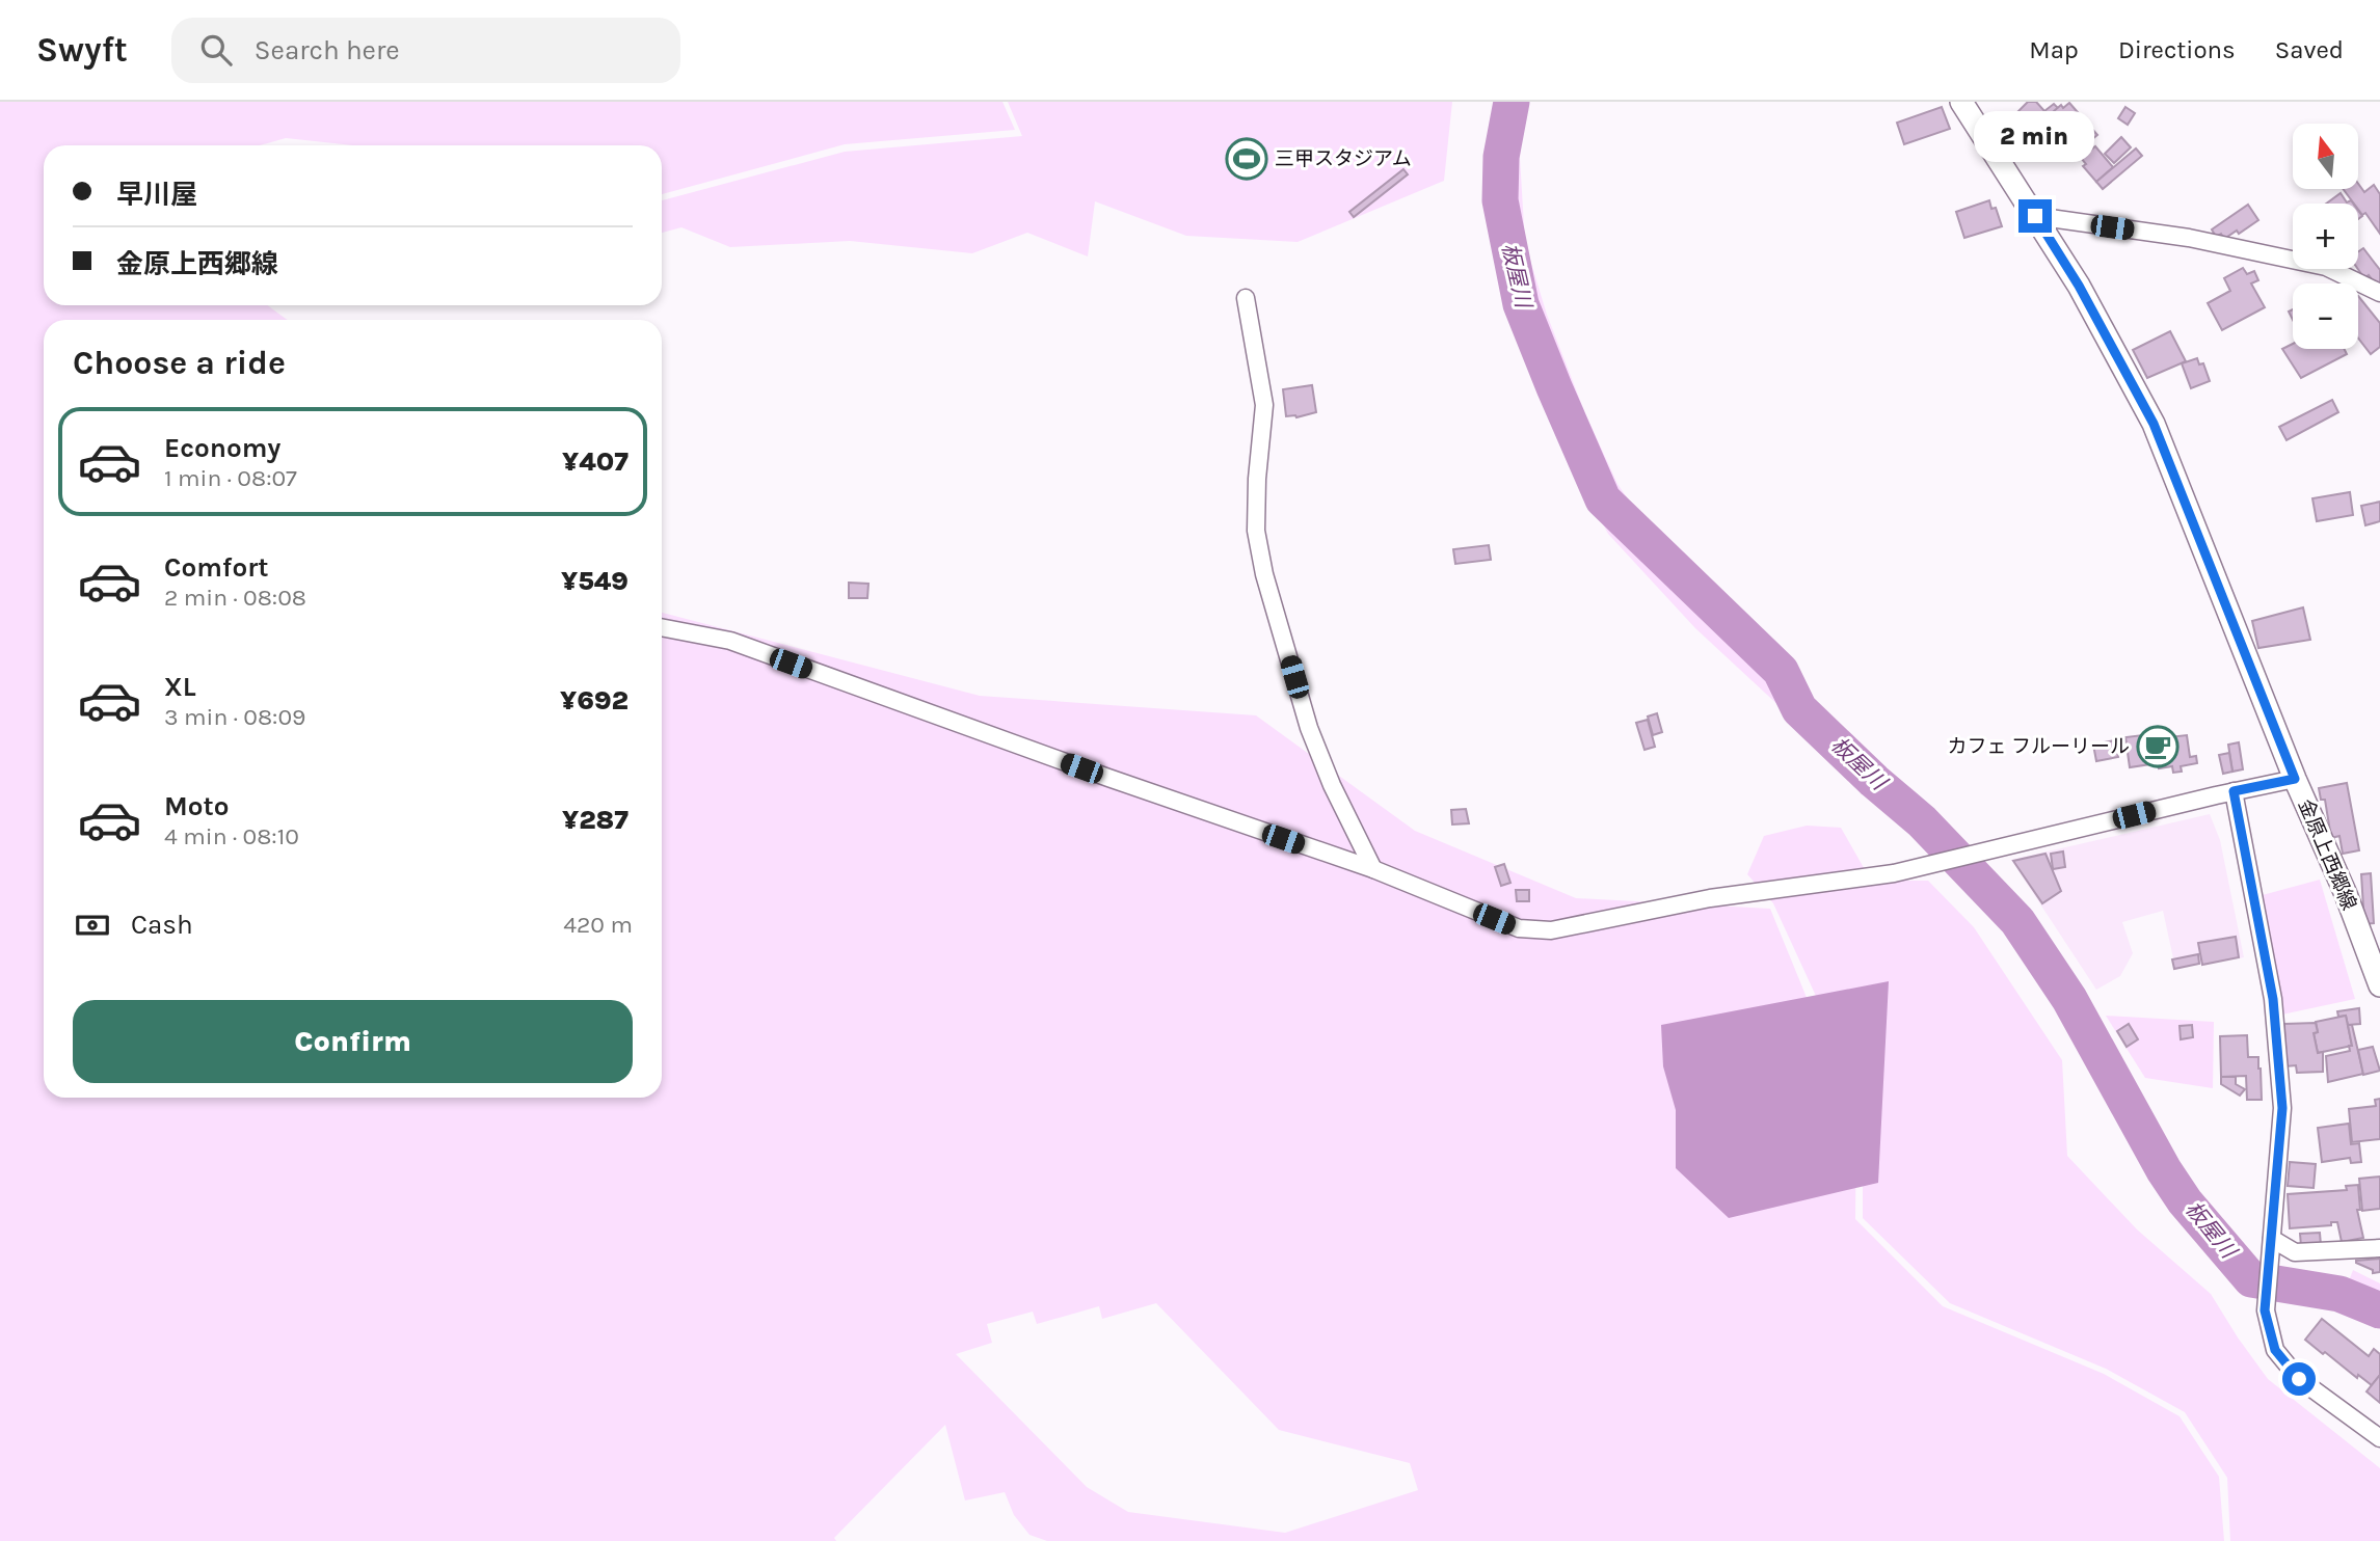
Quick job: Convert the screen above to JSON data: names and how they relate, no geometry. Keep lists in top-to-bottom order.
{
  "streets": {
    "main road": ["金原上西郷線"]
  },
  "water": ["板屋川"],
  "places": {
    "sports": ["三甲スタジアム"],
    "cafe": ["カフェ フルーリール"]
  },
  "north": "top",
  "page": {
    "header": "Swyft",
    "search": "Search here",
    "nav": ["Map", "Directions", "Saved"],
    "bubble": "2 min",
    "map_buttons": ["+", "−"],
    "banner": ["早川屋", "金原上西郷線"],
    "heading": "Choose a ride",
    "list": [
      {
        "name": "Economy",
        "note": "1 min · 08:07",
        "value": "¥407"
      },
      {
        "name": "Comfort",
        "note": "2 min · 08:08",
        "value": "¥549"
      },
      {
        "name": "XL",
        "note": "3 min · 08:09",
        "value": "¥692"
      },
      {
        "name": "Moto",
        "note": "4 min · 08:10",
        "value": "¥287"
      }
    ],
    "pay": ["Cash", "420 m"],
    "buttons": "Confirm"
  }
}
